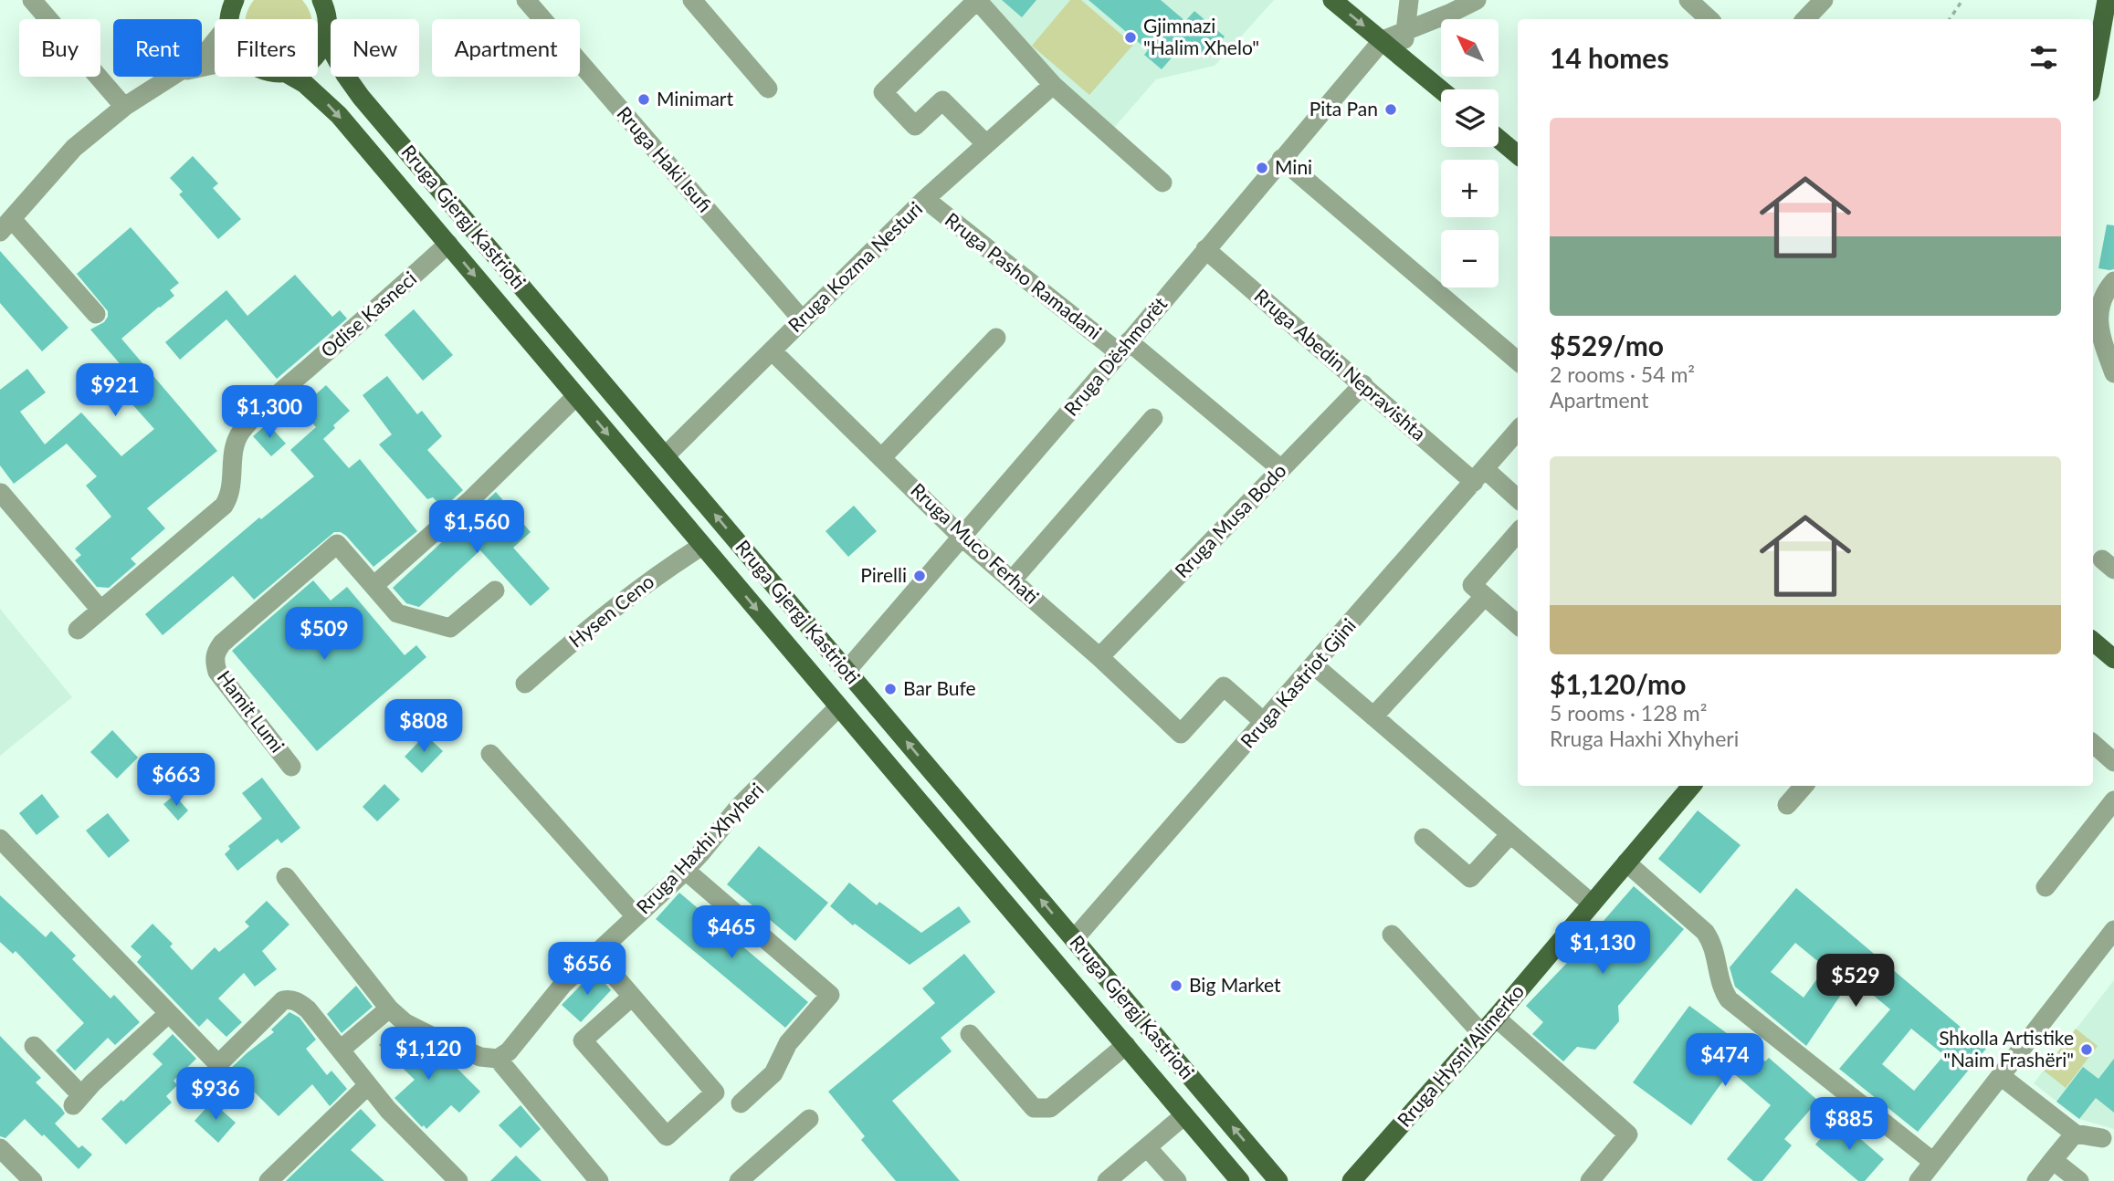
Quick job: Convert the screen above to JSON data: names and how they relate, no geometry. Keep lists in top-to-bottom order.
{
  "streets": {
    "main road": ["Rruga Gjergj Kastrioti", "Rruga Hysni Alimerko"],
    "street": [
      "Rruga Haki Isufi",
      "Rruga Kozma Nesturi",
      "Rruga Pasho Ramadani",
      "Odise Kasneci",
      "Rruga Dëshmorët",
      "Rruga Abedin Nepravishta",
      "Rruga Musa Bodo",
      "Rruga Muco Ferhati",
      "Hysen Ceno",
      "Rruga Kastriot Gjini",
      "Hamit Lumi",
      "Rruga Haxhi Xhyheri"
    ]
  },
  "crossings": [
    ["Rruga Haki Isufi", "Rruga Kozma Nesturi"],
    ["Rruga Gjergj Kastrioti", "Rruga Kozma Nesturi"],
    ["Rruga Gjergj Kastrioti", "Odise Kasneci"],
    ["Rruga Gjergj Kastrioti", "Rruga Dëshmorët"],
    ["Rruga Gjergj Kastrioti", "Hysen Ceno"],
    ["Rruga Gjergj Kastrioti", "Rruga Kastriot Gjini"],
    ["Rruga Gjergj Kastrioti", "Rruga Haxhi Xhyheri"],
    ["Rruga Kozma Nesturi", "Rruga Pasho Ramadani"],
    ["Rruga Kozma Nesturi", "Rruga Muco Ferhati"],
    ["Rruga Pasho Ramadani", "Rruga Dëshmorët"],
    ["Rruga Pasho Ramadani", "Rruga Musa Bodo"],
    ["Rruga Dëshmorët", "Rruga Abedin Nepravishta"],
    ["Rruga Dëshmorët", "Rruga Muco Ferhati"],
    ["Rruga Abedin Nepravishta", "Rruga Musa Bodo"],
    ["Rruga Abedin Nepravishta", "Rruga Kastriot Gjini"],
    ["Rruga Musa Bodo", "Rruga Muco Ferhati"],
    ["Rruga Muco Ferhati", "Rruga Kastriot Gjini"]
  ],
  "places": [
    "Gjimnazi \"Halim Xhelo\"",
    "Minimart",
    "Pita Pan",
    "Mini",
    "Pirelli",
    "Bar Bufe",
    "Big Market",
    "Shkolla Artistike \"Naim Frashëri\""
  ],
  "north": "top left",
  "page": {
    "map_buttons": ["+", "−"],
    "chip": [
      "Buy",
      "Rent",
      "Filters",
      "New",
      "Apartment"
    ],
    "heading": "14 homes",
    "list": [
      {
        "name": "$529/mo",
        "note": "2 rooms · 54 m² · Apartment"
      },
      {
        "name": "$1,120/mo",
        "note": "5 rooms · 128 m² · Rruga Haxhi Xhyheri"
      }
    ],
    "price": [
      "$921",
      "$1,300",
      "$1,560",
      "$509",
      "$808",
      "$663",
      "$465",
      "$1,130",
      "$656",
      "$529",
      "$1,120",
      "$474",
      "$936",
      "$885"
    ]
  }
}
